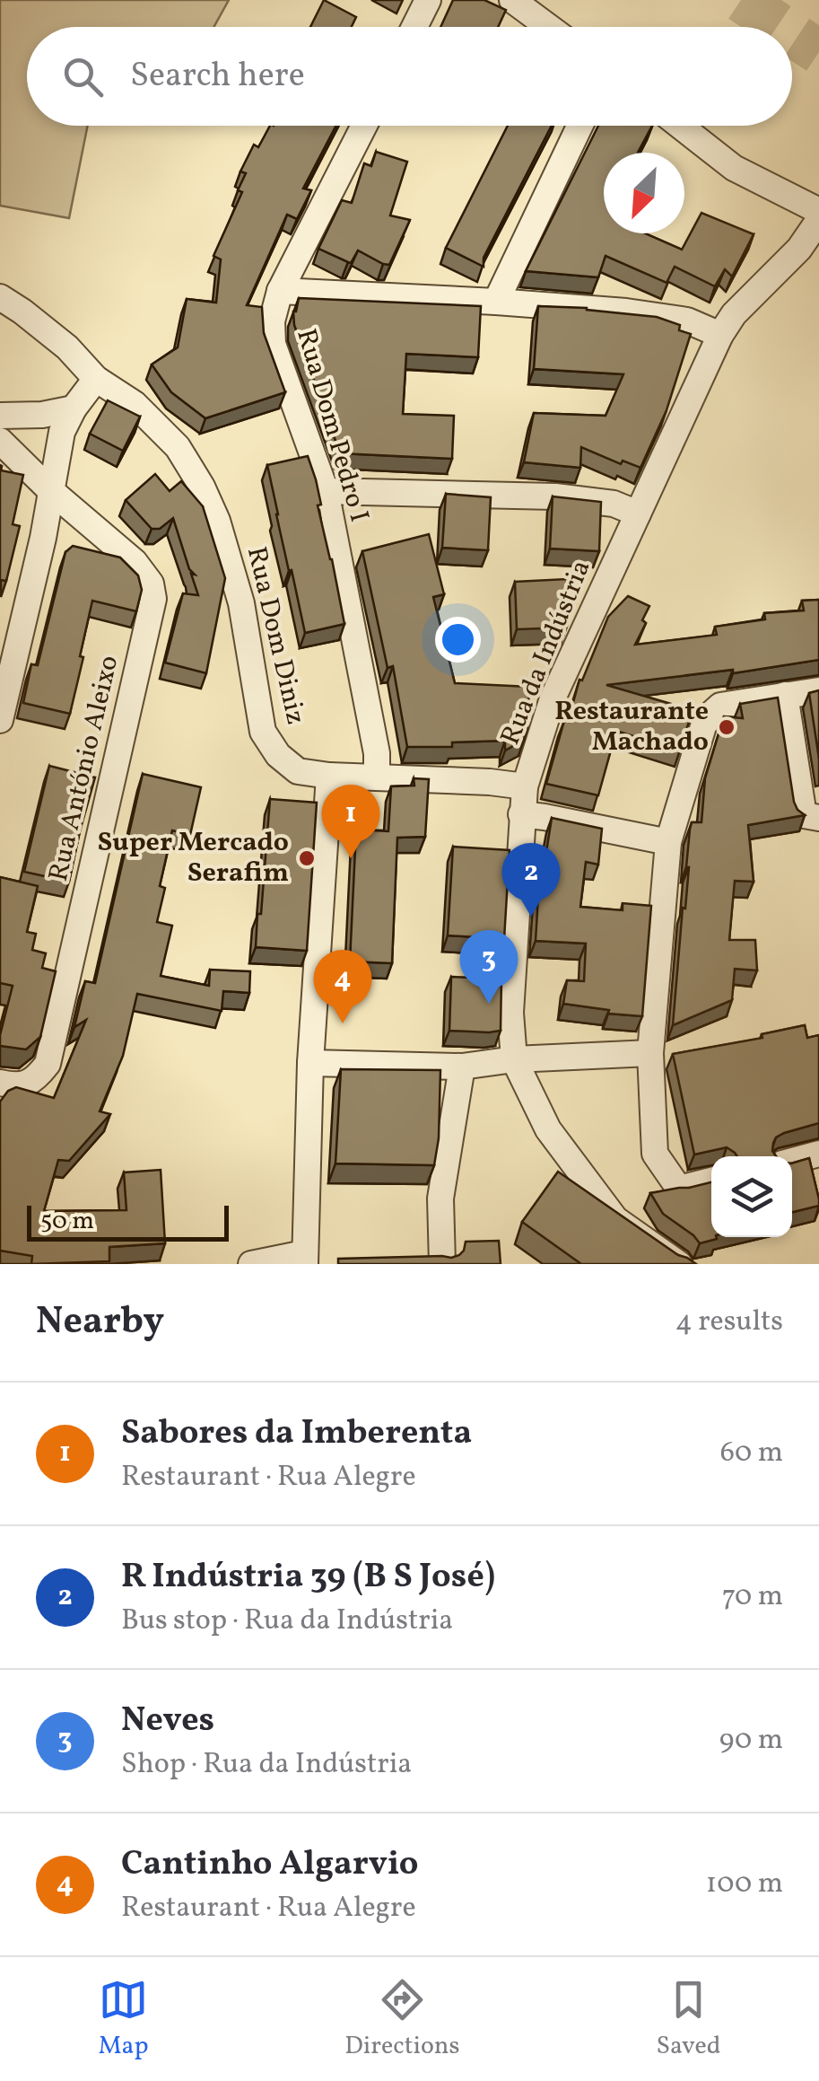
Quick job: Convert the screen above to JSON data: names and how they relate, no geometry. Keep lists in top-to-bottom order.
{
  "streets": {
    "street": [
      "Rua Dom Pedro I",
      "Rua Dom Diniz",
      "Rua da Indústria",
      "Rua António Aleixo"
    ]
  },
  "crossings": [
    ["Rua Dom Pedro I", "Rua Dom Diniz"],
    ["Rua Dom Diniz", "Rua da Indústria"]
  ],
  "places": ["Restaurante Machado", "Super Mercado Serafim"],
  "scale_bar": "50 m",
  "north": "bottom left",
  "page": {
    "search": "Search here",
    "pins": [
      "1",
      "2",
      "3",
      "4"
    ],
    "scale": "50 m",
    "heading": ["Nearby", "4 results"],
    "list": [
      {
        "mark": "1",
        "name": "Sabores da Imberenta",
        "note": "Restaurant · Rua Alegre",
        "value": "60 m"
      },
      {
        "mark": "2",
        "name": "R Indústria 39 (B S José)",
        "note": "Bus stop · Rua da Indústria",
        "value": "70 m"
      },
      {
        "mark": "3",
        "name": "Neves",
        "note": "Shop · Rua da Indústria",
        "value": "90 m"
      },
      {
        "mark": "4",
        "name": "Cantinho Algarvio",
        "note": "Restaurant · Rua Alegre",
        "value": "100 m"
      }
    ],
    "nav": ["Map", "Directions", "Saved"]
  }
}
